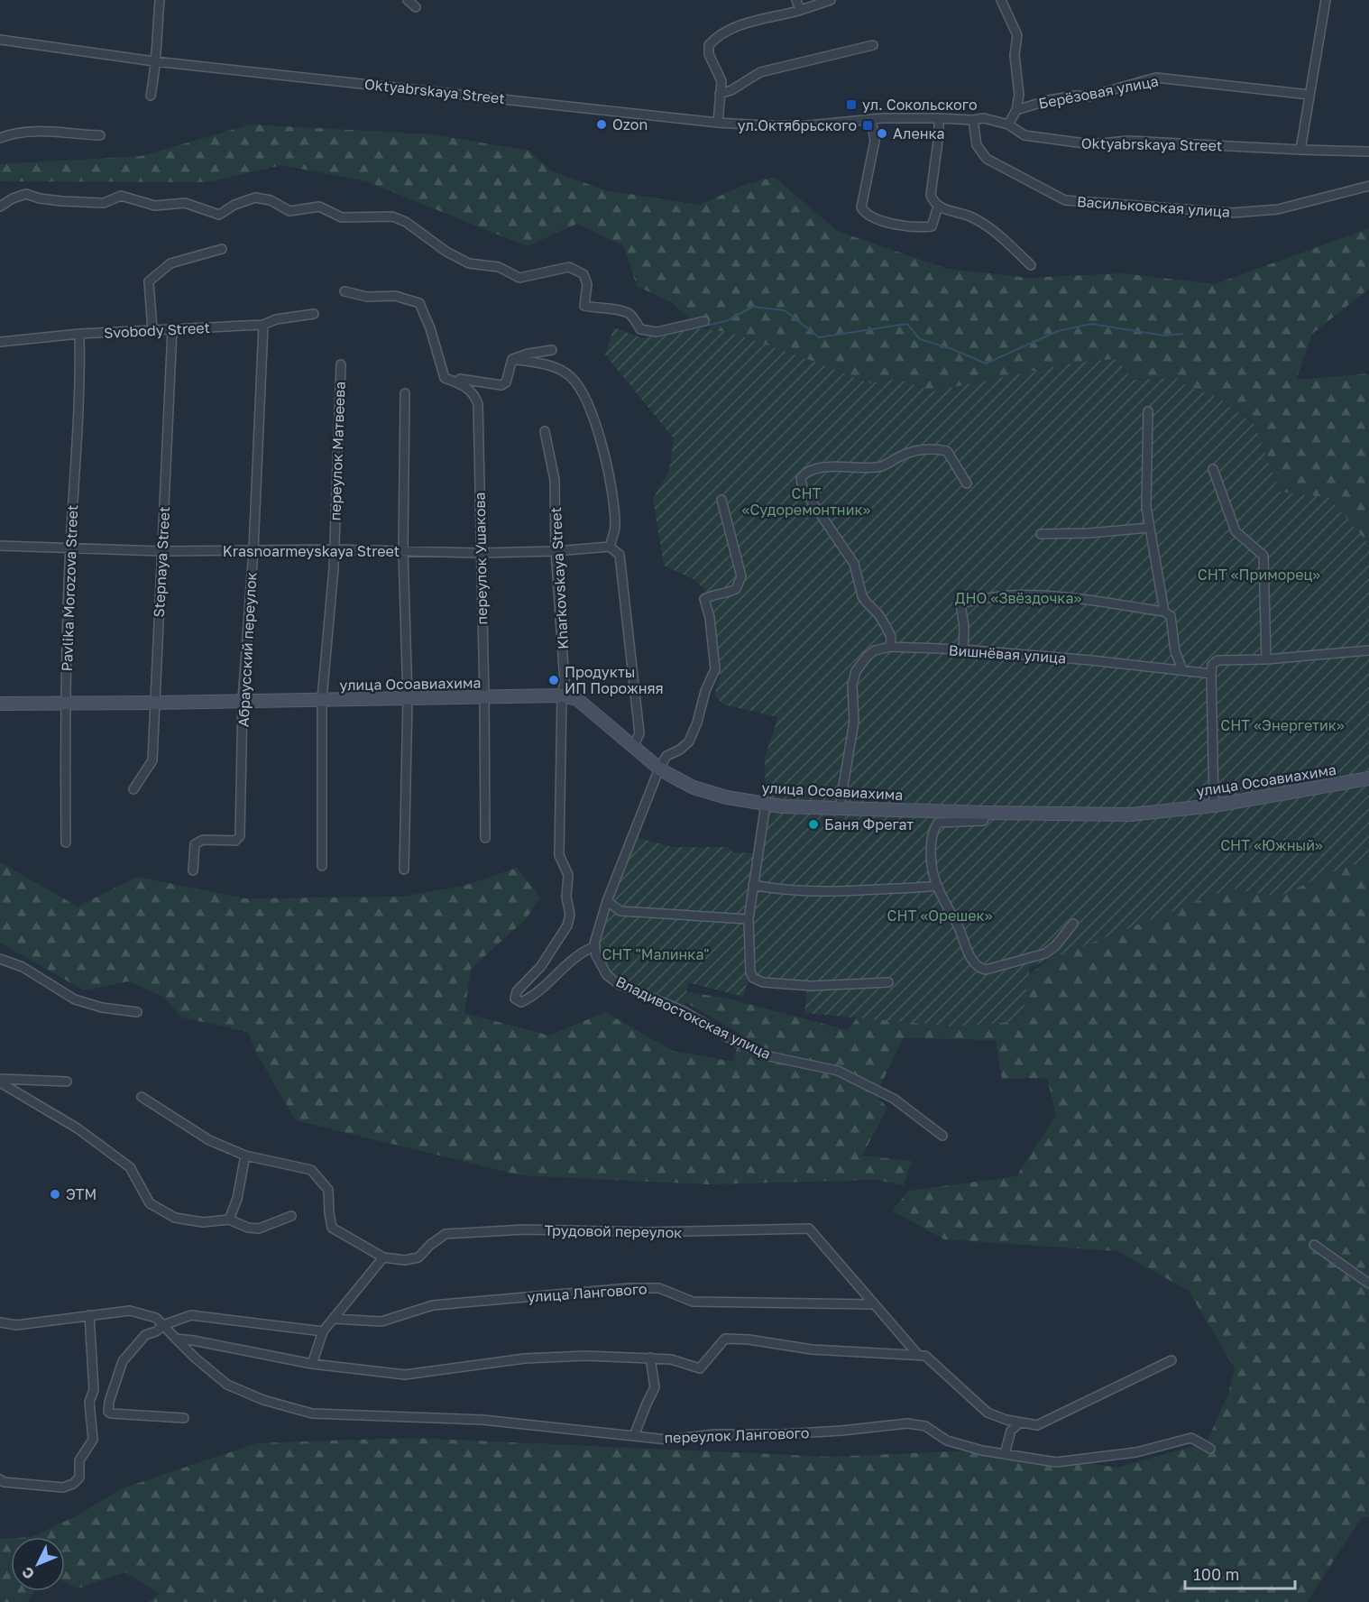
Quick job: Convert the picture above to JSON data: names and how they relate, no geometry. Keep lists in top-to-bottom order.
{
  "streets": {
    "street": [
      "Oktyabrskaya Street",
      "Берёзовая улица",
      "Васильковская улица",
      "Svobody Street",
      "переулок Матвеева",
      "Krasnoarmeyskaya Street",
      "переулок Ушакова",
      "Stepnaya Street",
      "Kharkovskaya Street",
      "Pavlika Morozova Street",
      "Абраусский переулок",
      "Вишнёвая улица",
      "улица Осоавиахима",
      "Владивостокская улица",
      "Трудовой переулок",
      "улица Лангового",
      "переулок Лангового"
    ]
  },
  "crossings": [
    ["Oktyabrskaya Street", "Васильковская улица"],
    ["Svobody Street", "Stepnaya Street"],
    ["Svobody Street", "Pavlika Morozova Street"],
    ["Svobody Street", "Абраусский переулок"],
    ["переулок Матвеева", "Krasnoarmeyskaya Street"],
    ["переулок Матвеева", "улица Осоавиахима"],
    ["Krasnoarmeyskaya Street", "переулок Ушакова"],
    ["Krasnoarmeyskaya Street", "Stepnaya Street"],
    ["Krasnoarmeyskaya Street", "Kharkovskaya Street"],
    ["Krasnoarmeyskaya Street", "Pavlika Morozova Street"],
    ["Krasnoarmeyskaya Street", "Абраусский переулок"],
    ["переулок Ушакова", "улица Осоавиахима"],
    ["Stepnaya Street", "улица Осоавиахима"],
    ["Kharkovskaya Street", "улица Осоавиахима"],
    ["Kharkovskaya Street", "Владивостокская улица"],
    ["Pavlika Morozova Street", "улица Осоавиахима"],
    ["Абраусский переулок", "улица Осоавиахима"],
    ["Вишнёвая улица", "улица Осоавиахима"],
    ["Трудовой переулок", "улица Лангового"]
  ],
  "parks": [
    "СНТ «Судоремонтник»",
    "СНТ «Приморец»",
    "ДНО «Звёздочка»",
    "СНТ «Энергетик»",
    "СНТ «Южный»",
    "СНТ «Орешек»",
    "СНТ \"Малинка\""
  ],
  "places": {
    "transit": ["ул. Сокольского", "ул.Октябрьского"],
    "other": [
      "Ozon",
      "Аленка",
      "Продукты ИП Порожняя",
      "Баня Фрегат",
      "ЭТМ"
    ]
  },
  "scale_bar": "100 m",
  "north": "bottom left"
}
